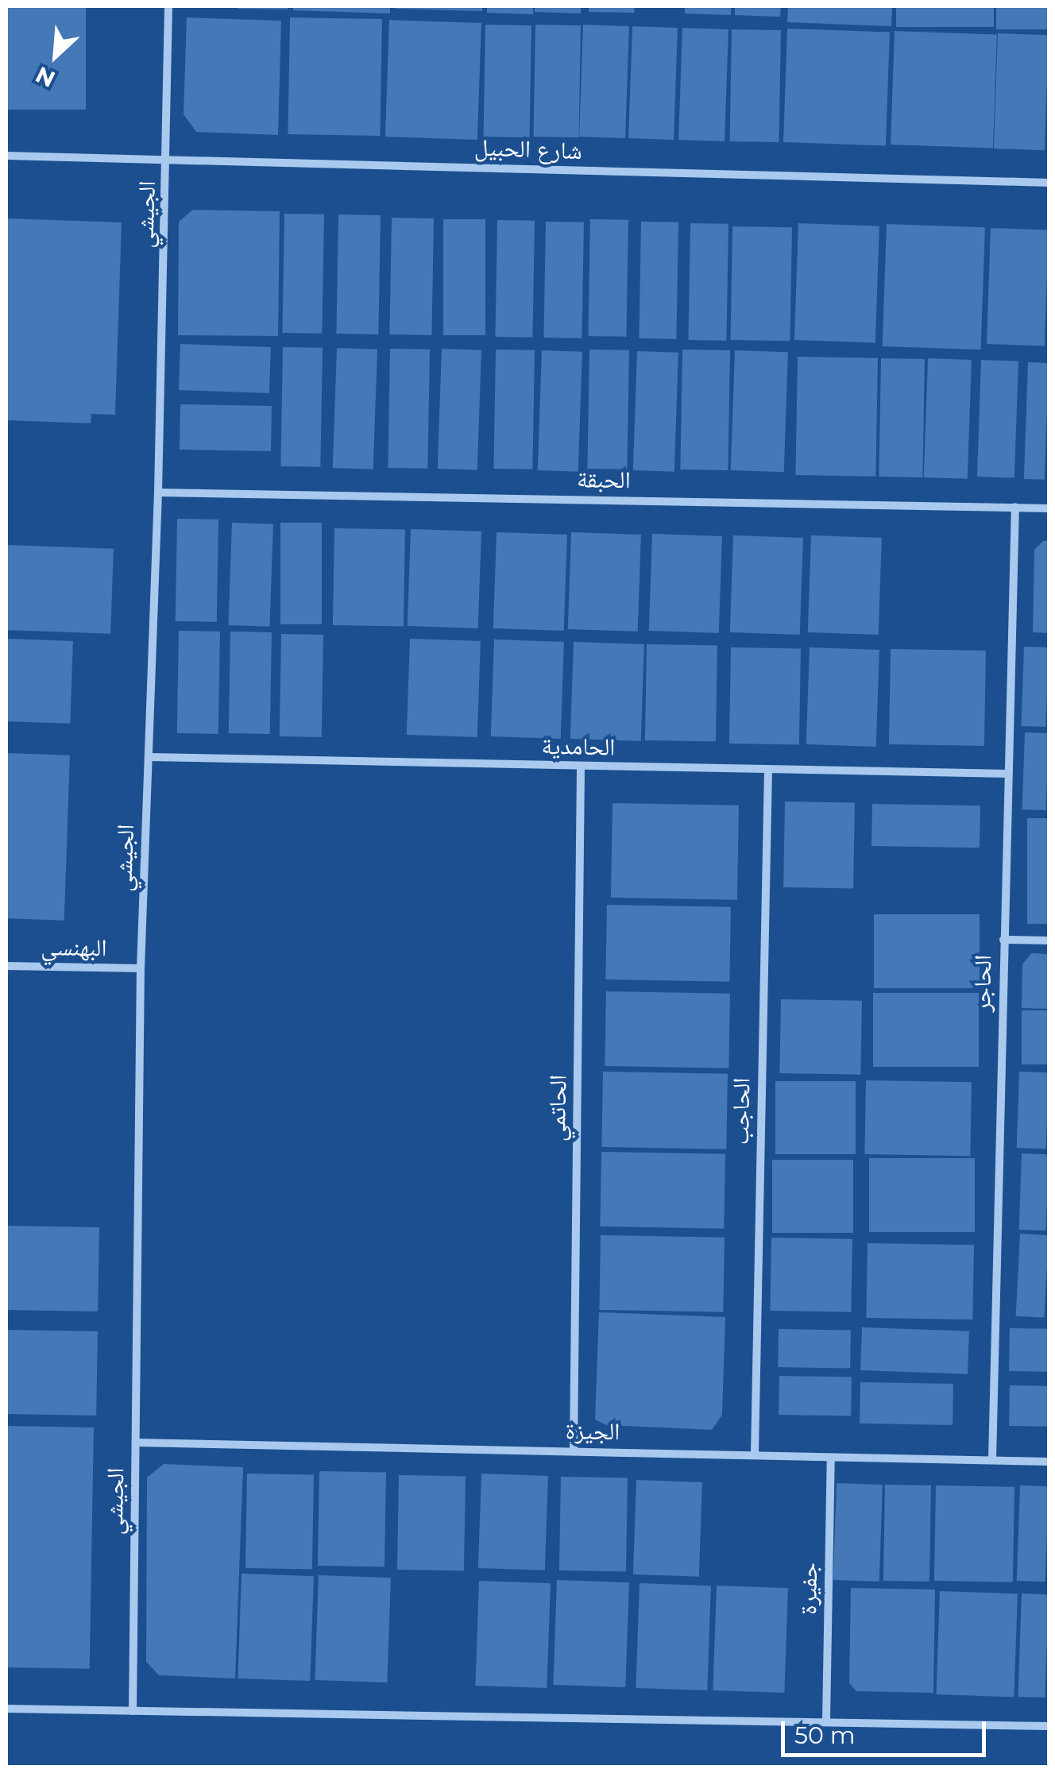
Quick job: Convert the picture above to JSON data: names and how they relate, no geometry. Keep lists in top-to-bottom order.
{
  "streets": {
    "street": [
      "شارع الحبيل",
      "الجيشي",
      "الحبقة",
      "الحامدية",
      "البهنسي",
      "الحاجر",
      "الحاتمي",
      "الحاجب",
      "الجيزة",
      "جفيرة"
    ]
  },
  "crossings": [
    ["شارع الحبيل", "الجيشي"],
    ["الجيشي", "الحبقة"],
    ["الجيشي", "الحامدية"],
    ["الجيشي", "البهنسي"],
    ["الجيشي", "الجيزة"],
    ["الحبقة", "الحاجر"],
    ["الحامدية", "الحاجر"],
    ["الحامدية", "الحاتمي"],
    ["الحامدية", "الحاجب"],
    ["الحاجر", "الجيزة"],
    ["الحاتمي", "الجيزة"],
    ["الحاجب", "الجيزة"],
    ["الجيزة", "جفيرة"]
  ],
  "scale_bar": "50 m",
  "north": "bottom left"
}
